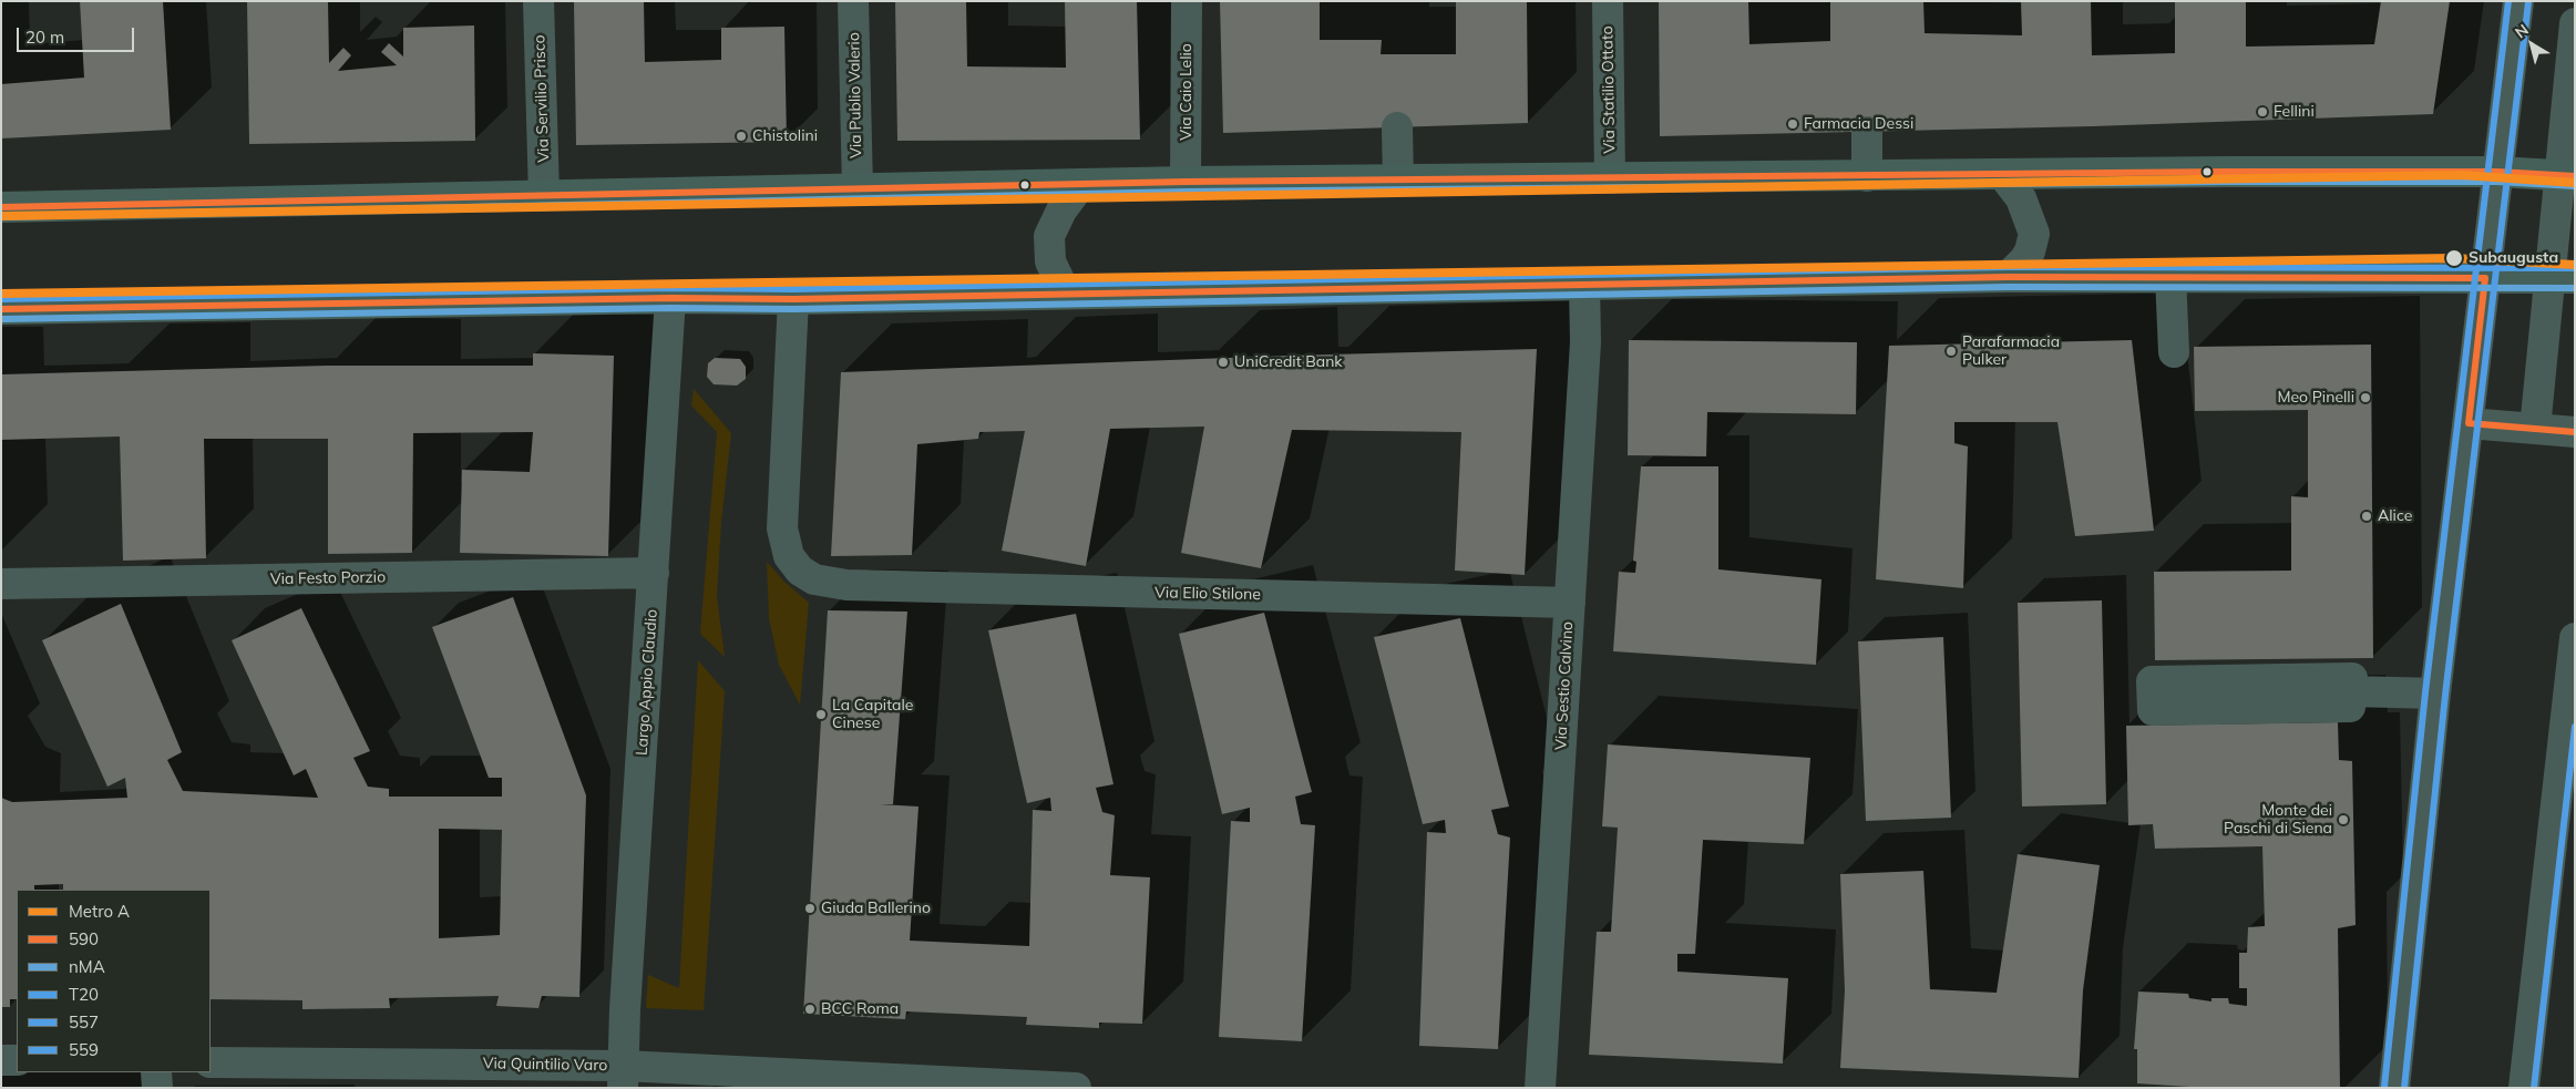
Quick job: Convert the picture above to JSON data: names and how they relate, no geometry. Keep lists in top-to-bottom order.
{
  "streets": {
    "street": [
      "Via Statilio Ottato",
      "Via Caio Lelio",
      "Via Publio Valerio",
      "Via Servilio Prisco",
      "Via Festo Porzio",
      "Via Elio Stilone",
      "Largo Appio Claudio",
      "Via Sestio Calvino",
      "Via Quintilio Varo"
    ]
  },
  "crossings": [
    ["Via Festo Porzio", "Largo Appio Claudio"],
    ["Via Elio Stilone", "Via Sestio Calvino"],
    ["Largo Appio Claudio", "Via Quintilio Varo"]
  ],
  "places": [
    "Fellini",
    "Farmacia Dessi",
    "Chistolini",
    "Subaugusta",
    "Parafarmacia Pulker",
    "UniCredit Bank",
    "Meo Pinelli",
    "Alice",
    "La Capitale Cinese",
    "Monte dei Paschi di Siena",
    "Giuda Ballerino",
    "BCC Roma"
  ],
  "lines": [
    "transit line 559",
    "transit line 557",
    "transit line 590",
    "metro line A",
    "transit line nMA",
    "transit line T20"
  ],
  "legend": [
    "Metro A",
    "590",
    "nMA",
    "T20",
    "557",
    "559"
  ],
  "scale_bar": "20 m",
  "north": "top left"
}
